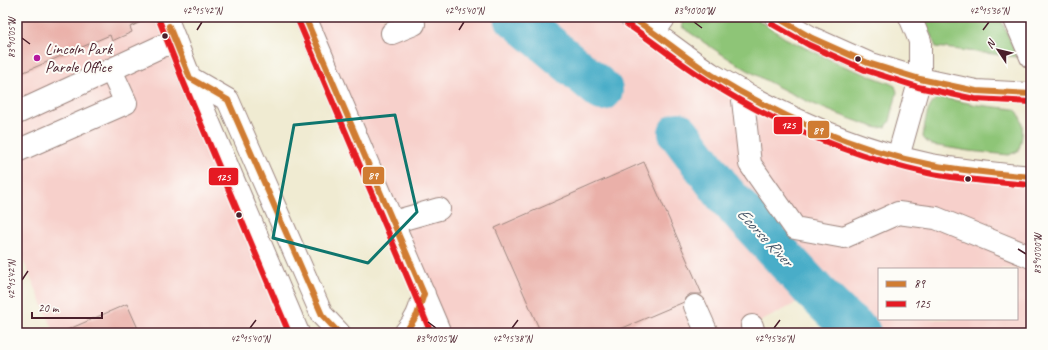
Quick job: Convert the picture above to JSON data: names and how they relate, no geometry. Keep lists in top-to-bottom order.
{
  "water": ["Ecorse River"],
  "places": ["Lincoln Park Parole Office"],
  "lines": ["transit line 89", "transit line 125"],
  "legend": ["89", "125"],
  "scale_bar": "20 m",
  "north": "top left",
  "coordinates": [
    "42°15'42\"N",
    "42°15'40\"N",
    "83°10'00\"W",
    "42°15'36\"N",
    "83°10'05\"W",
    "42°15'38\"N"
  ]
}
